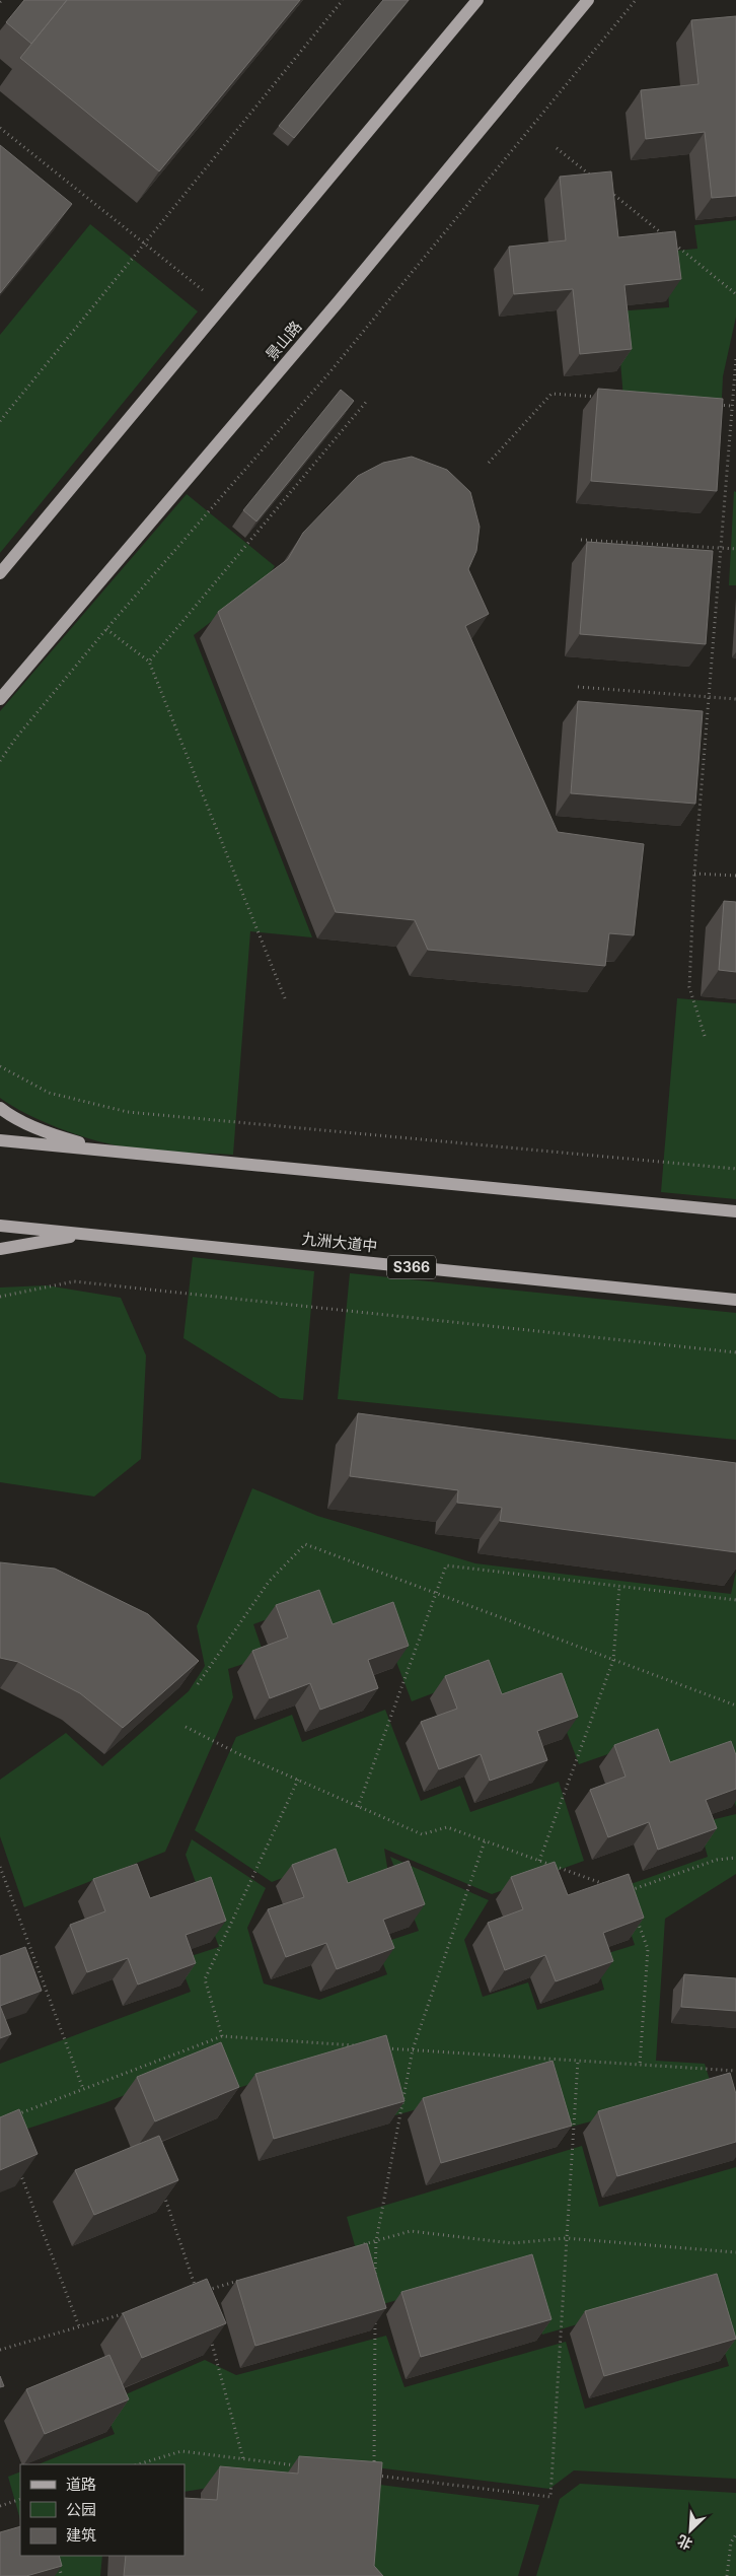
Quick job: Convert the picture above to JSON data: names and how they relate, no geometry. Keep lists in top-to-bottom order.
{
  "streets": {
    "main road": ["景山路", "九洲大道中", "S366"]
  },
  "legend": ["道路", "公园", "建筑"],
  "north": "bottom left"
}
